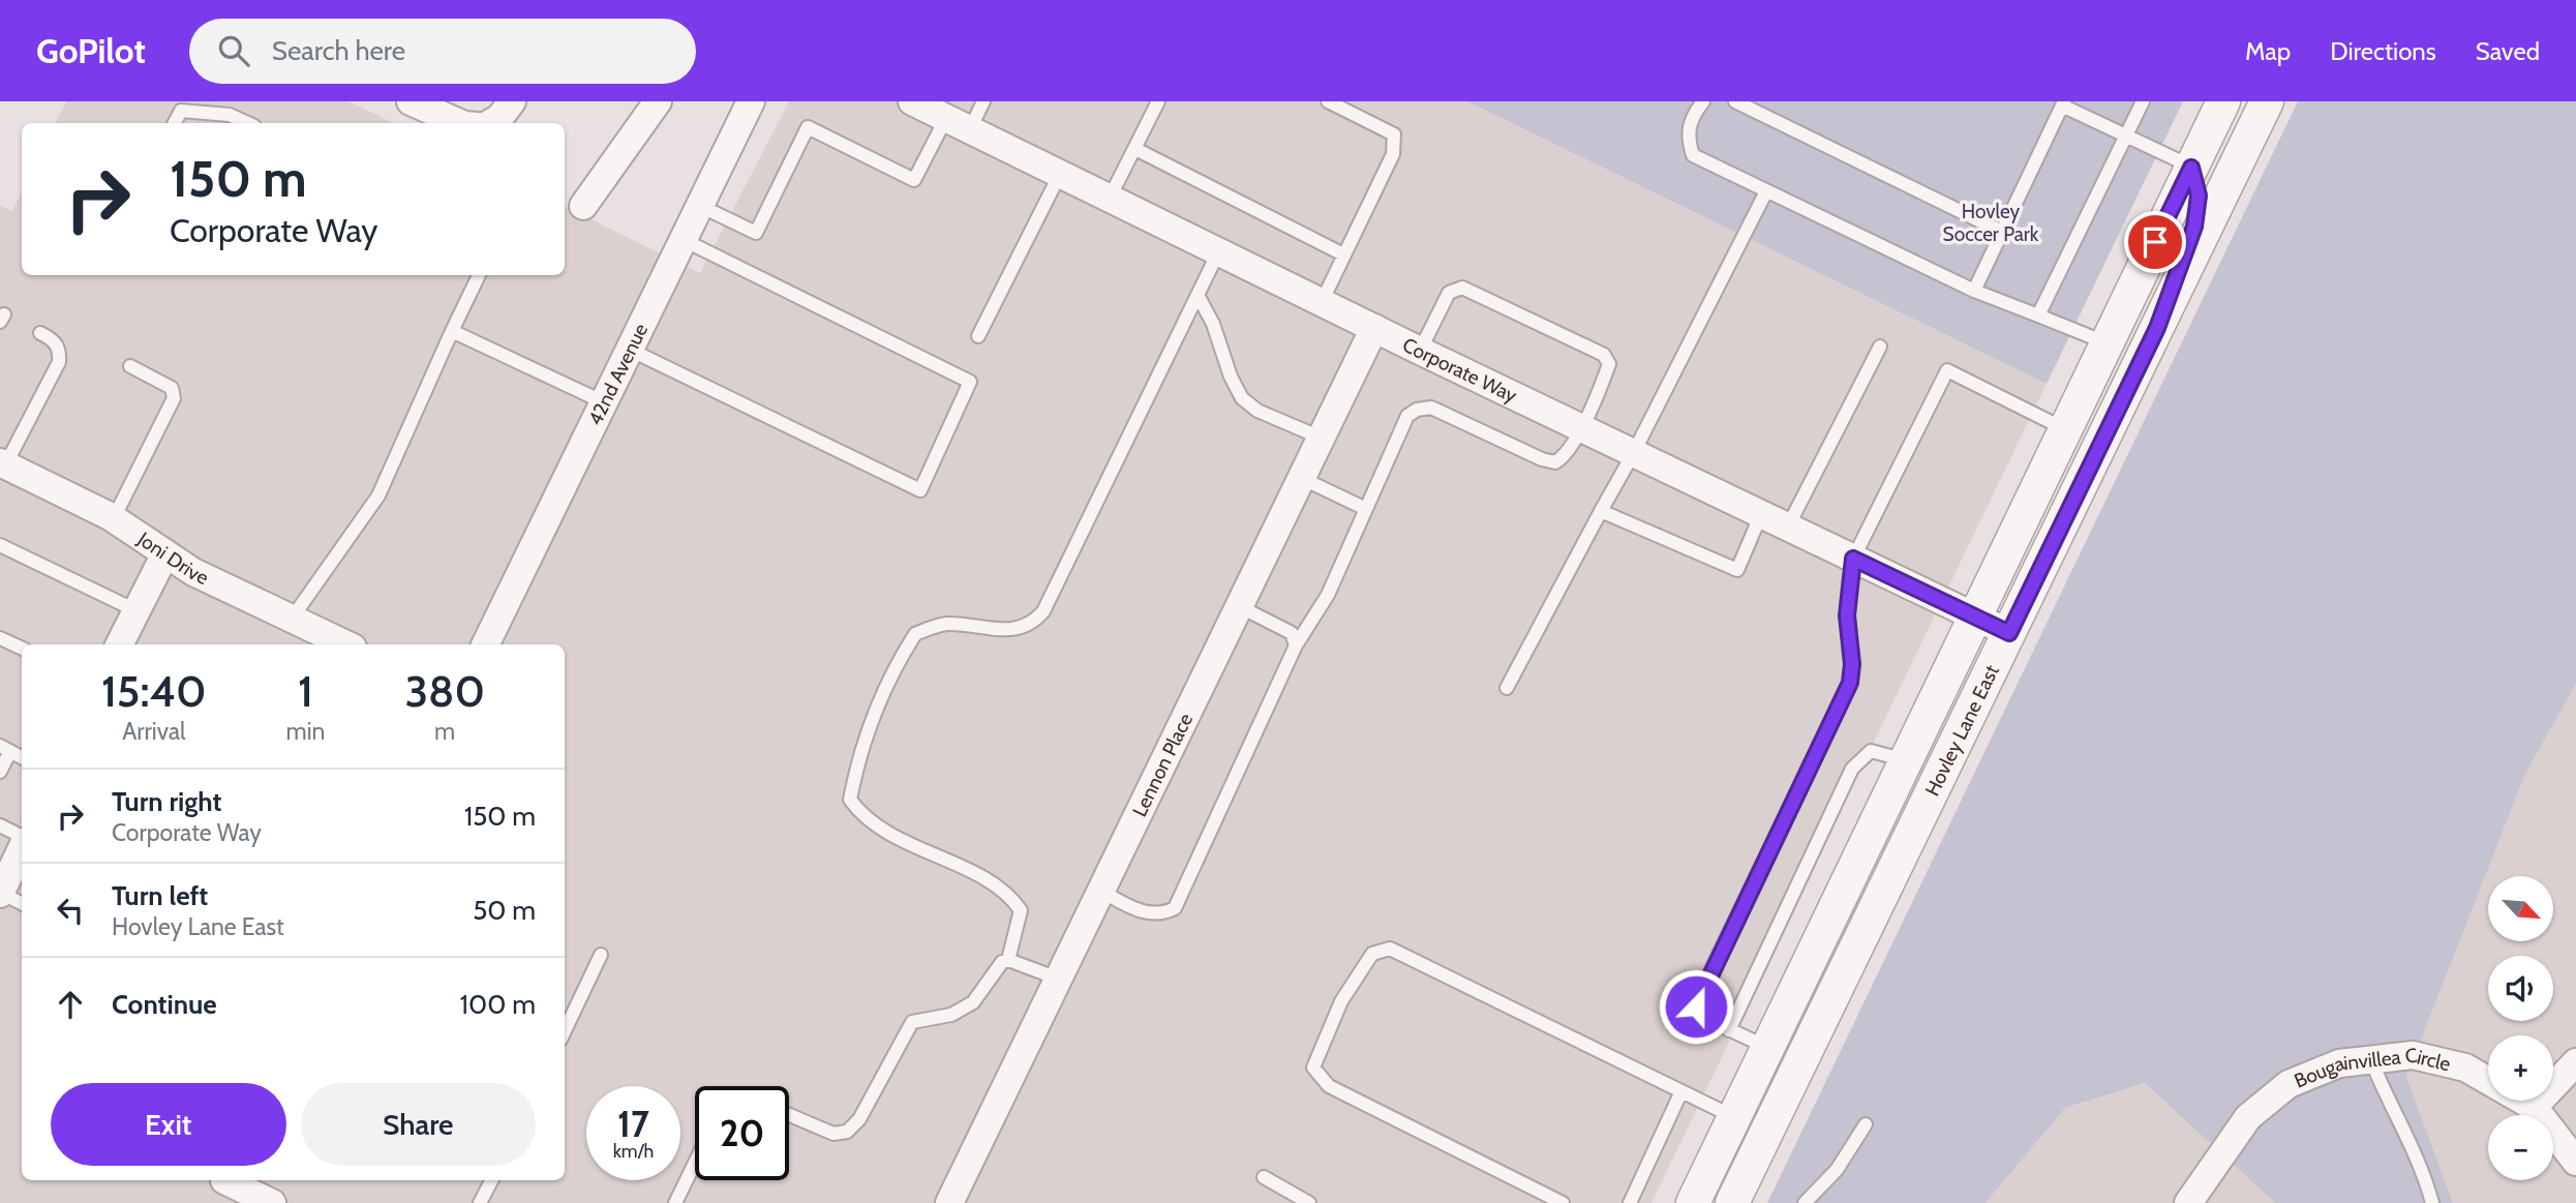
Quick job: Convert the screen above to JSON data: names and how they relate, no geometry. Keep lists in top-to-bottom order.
{
  "streets": {
    "street": [
      "Corporate Way",
      "42nd Avenue",
      "Joni Drive",
      "Hovley Lane East",
      "Lennon Place",
      "Bougainvillea Circle"
    ]
  },
  "crossings": [
    ["Corporate Way", "Hovley Lane East"],
    ["Corporate Way", "Lennon Place"]
  ],
  "parks": ["Hovley Soccer Park"],
  "north": "bottom right",
  "page": {
    "header": "GoPilot",
    "search": "Search here",
    "nav": ["Map", "Directions", "Saved"],
    "turn": ["150 m", "Corporate Way"],
    "eta": [
      "15:40",
      "Arrival",
      "1",
      "min",
      "380",
      "m"
    ],
    "list": [
      {
        "name": "Turn right",
        "note": "Corporate Way",
        "value": "150 m"
      },
      {
        "name": "Turn left",
        "note": "Hovley Lane East",
        "value": "50 m"
      },
      {
        "name": "Continue",
        "value": "100 m"
      }
    ],
    "map_buttons": ["+", "−"],
    "buttons": ["Exit", "Share"],
    "speed": "17 km/h",
    "limit": "20"
  }
}
